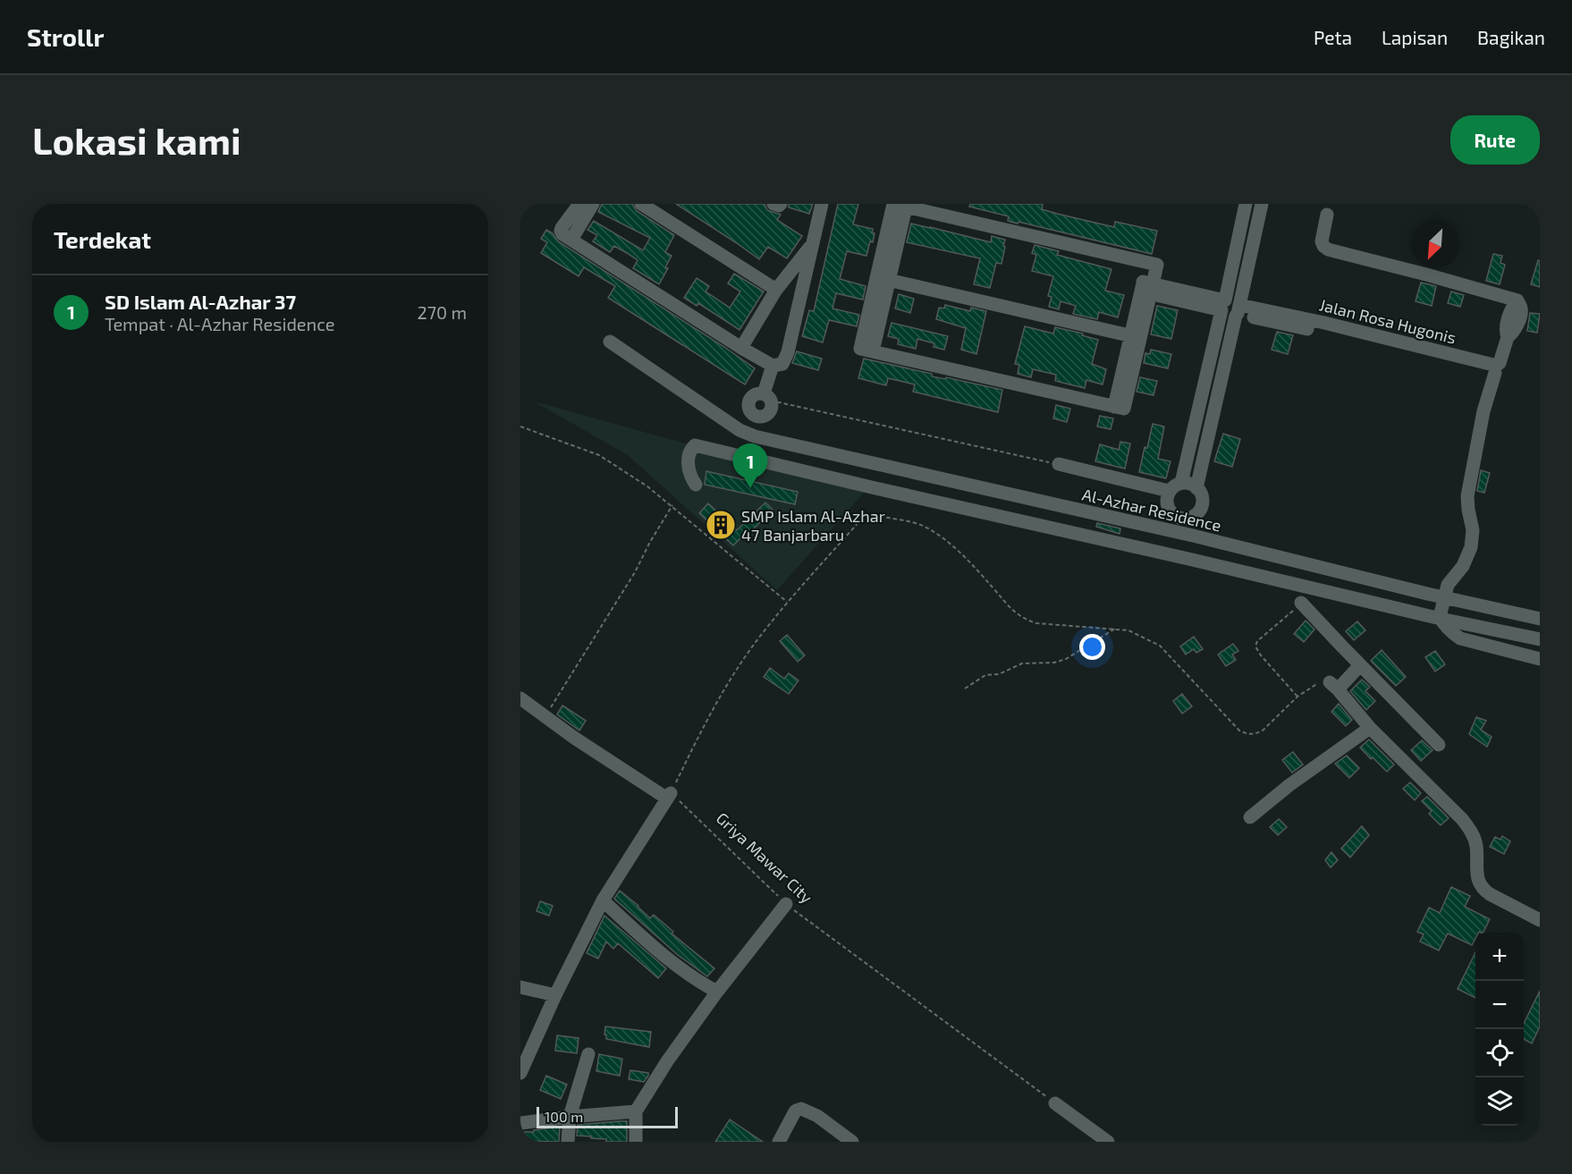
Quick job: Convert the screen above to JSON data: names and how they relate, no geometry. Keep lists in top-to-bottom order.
{
  "streets": {
    "street": ["Jalan Rosa Hugonis", "Al-Azhar Residence"],
    "path": ["Griya Mawar City"]
  },
  "places": {
    "building": ["SMP Islam Al-Azhar 47 Banjarbaru"]
  },
  "scale_bar": "100 m",
  "north": "bottom left",
  "page": {
    "header": "Strollr",
    "nav": ["Peta", "Lapisan", "Bagikan"],
    "buttons": "Rute",
    "title": "Lokasi kami",
    "heading": "Terdekat",
    "list": [
      {
        "mark": "1",
        "name": "SD Islam Al-Azhar 37",
        "note": "Tempat · Al-Azhar Residence",
        "value": "270 m"
      }
    ],
    "pins": "1",
    "map_buttons": ["+", "−"],
    "scale": "100 m"
  }
}
